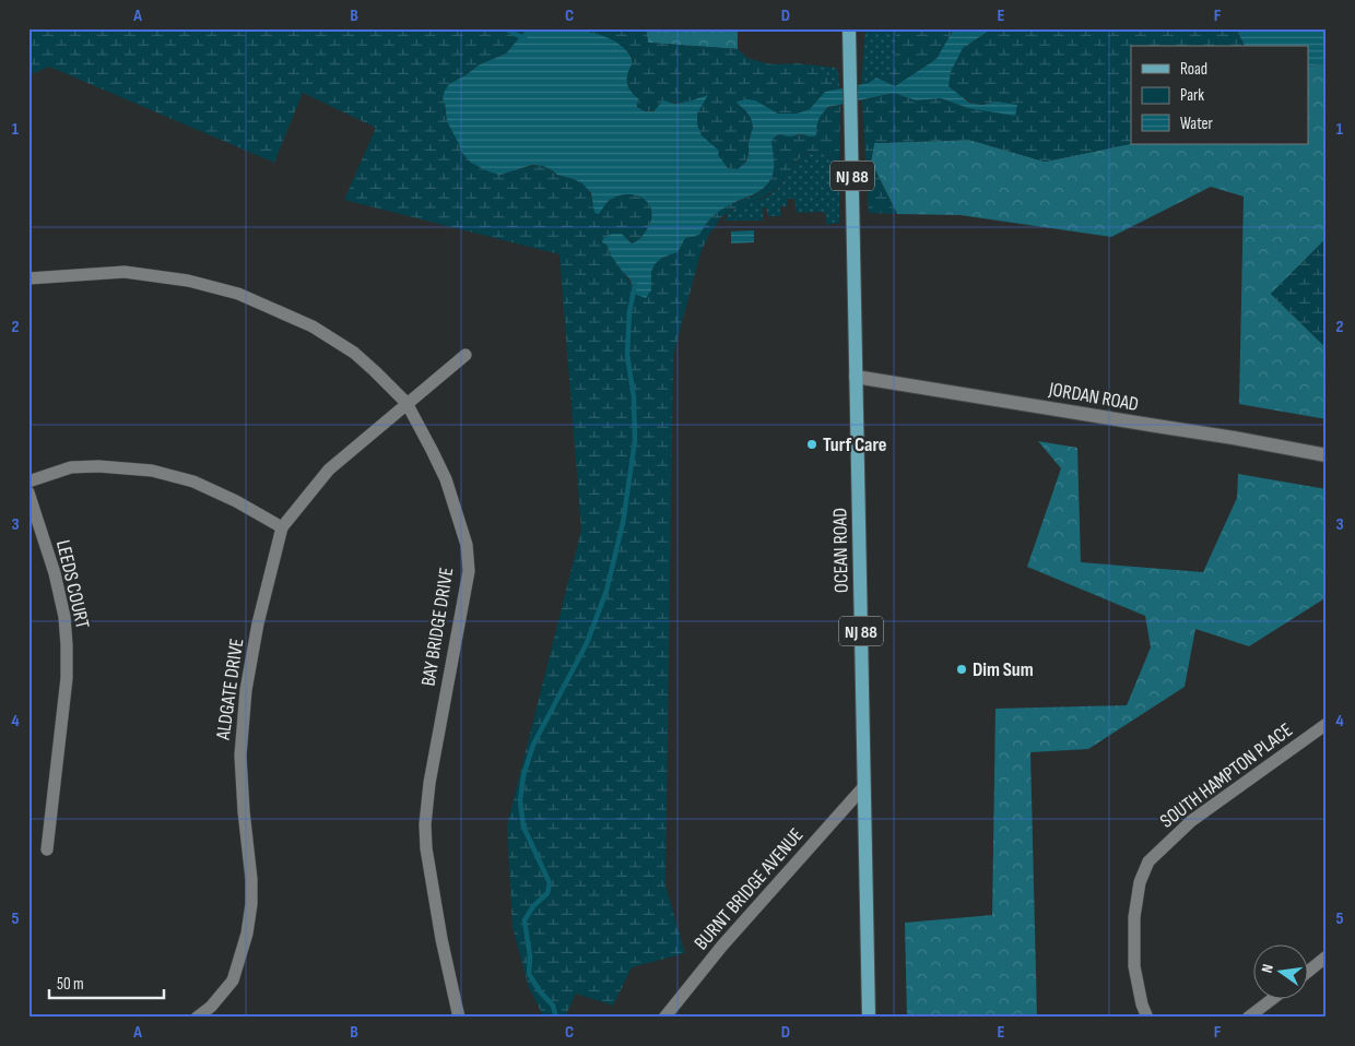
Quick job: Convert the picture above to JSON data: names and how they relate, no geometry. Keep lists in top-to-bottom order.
{
  "streets": {
    "main road": ["NJ 88", "OCEAN ROAD"],
    "street": [
      "JORDAN ROAD",
      "LEEDS COURT",
      "BAY BRIDGE DRIVE",
      "ALDGATE DRIVE",
      "SOUTH HAMPTON PLACE",
      "BURNT BRIDGE AVENUE"
    ]
  },
  "crossings": [
    ["JORDAN ROAD", "OCEAN ROAD"],
    ["OCEAN ROAD", "BURNT BRIDGE AVENUE"],
    ["BAY BRIDGE DRIVE", "ALDGATE DRIVE"]
  ],
  "places": ["Turf Care", "Dim Sum"],
  "legend": ["Road", "Park", "Water"],
  "scale_bar": "50 m",
  "north": "left",
  "grid": {
    "columns": [
      "A",
      "B",
      "C",
      "D",
      "E",
      "F"
    ],
    "rows": [
      "1",
      "2",
      "3",
      "4",
      "5"
    ]
  }
}
